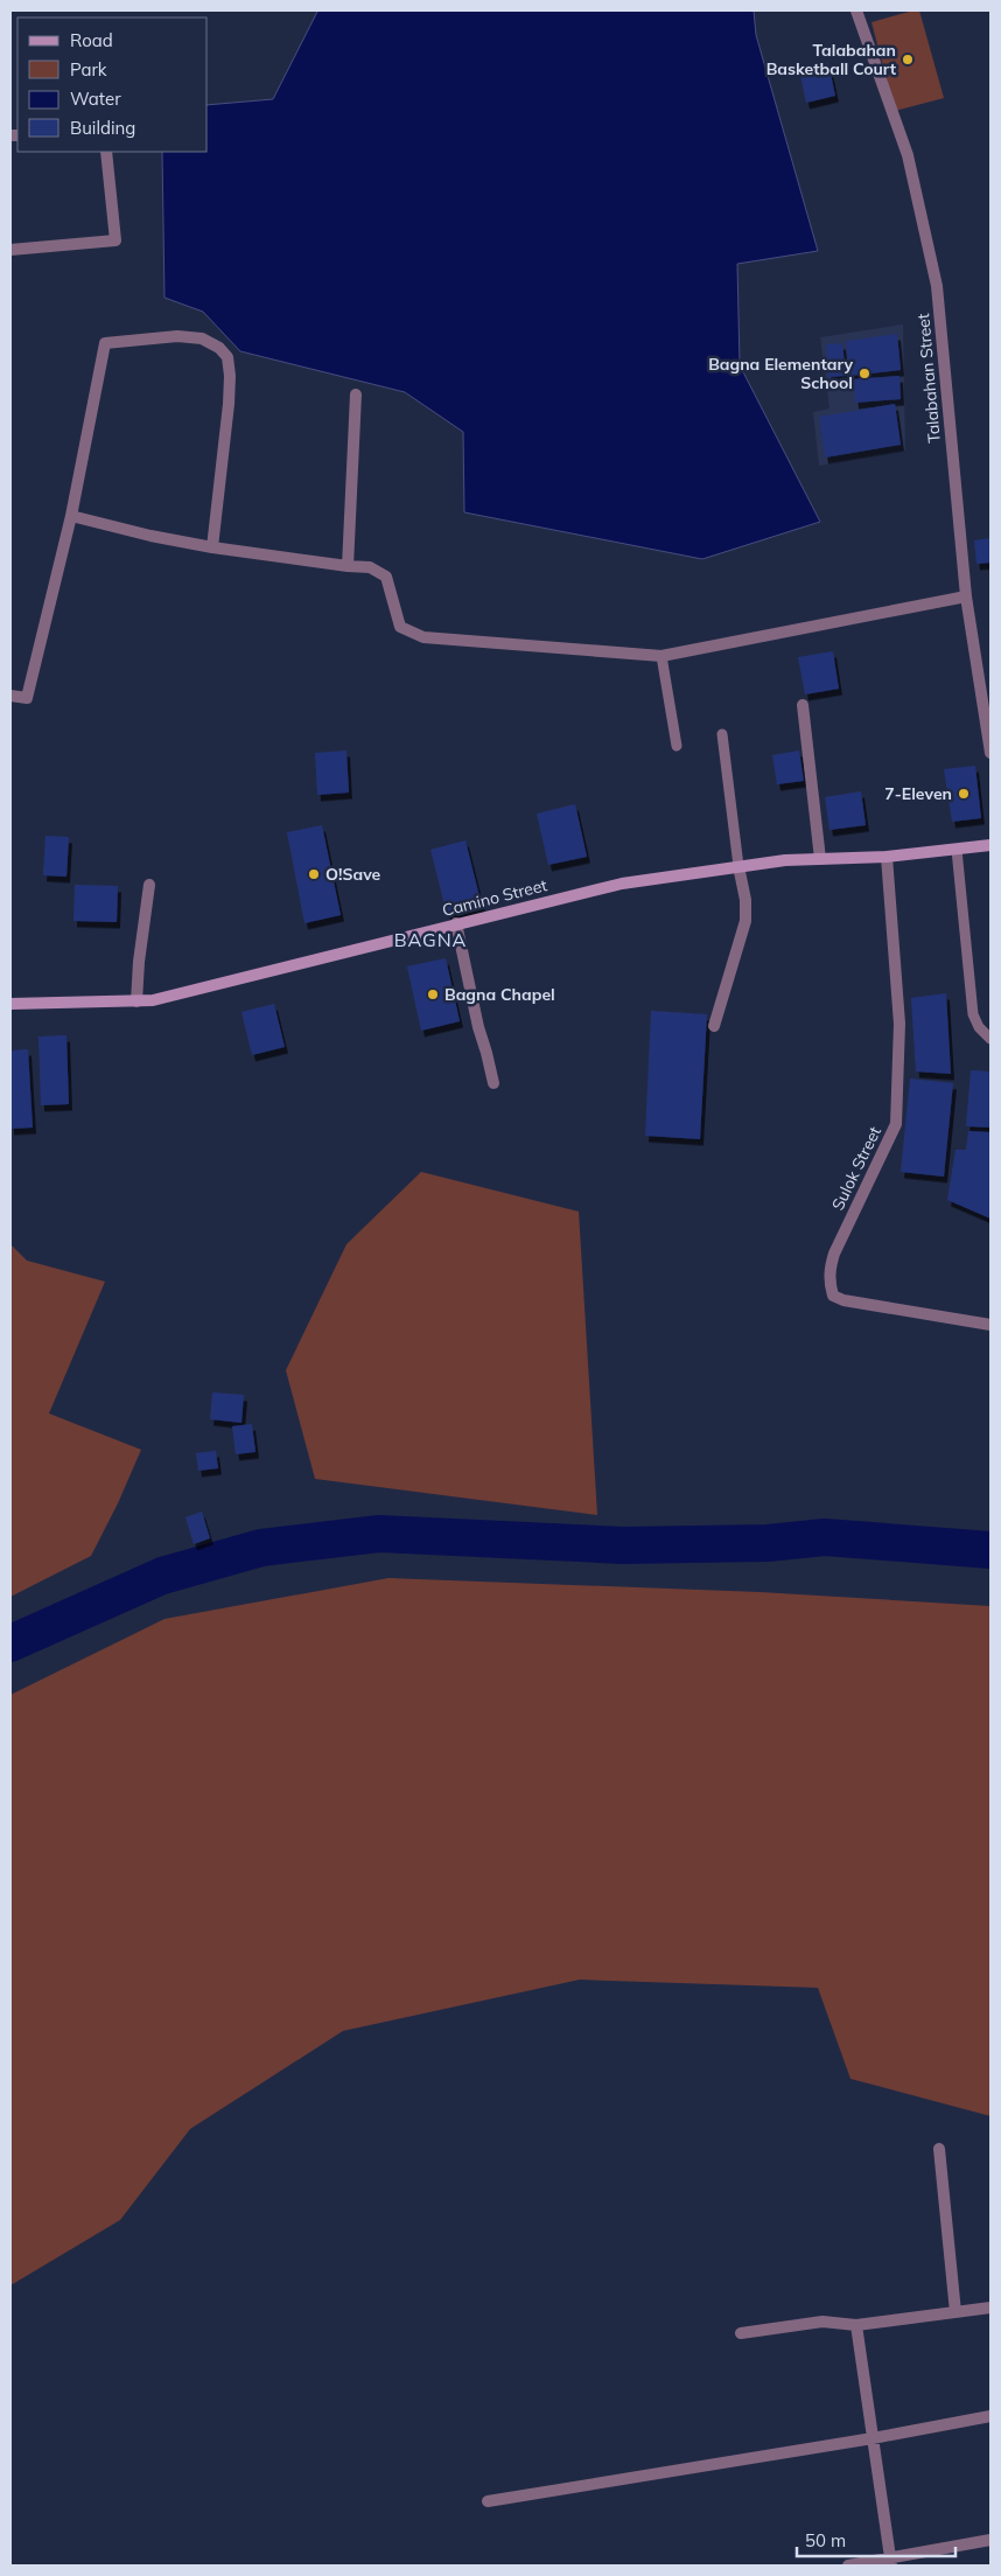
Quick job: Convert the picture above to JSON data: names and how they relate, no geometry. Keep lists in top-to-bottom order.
{
  "streets": {
    "main road": ["Camino Street"],
    "street": ["Talabahan Street", "Sulok Street"]
  },
  "crossings": [
    ["Camino Street", "Sulok Street"]
  ],
  "districts": ["BAGNA"],
  "places": [
    "Talabahan Basketball Court",
    "Bagna Elementary School",
    "7-Eleven",
    "O!Save",
    "Bagna Chapel"
  ],
  "legend": [
    "Road",
    "Park",
    "Water",
    "Building"
  ],
  "scale_bar": "50 m"
}
